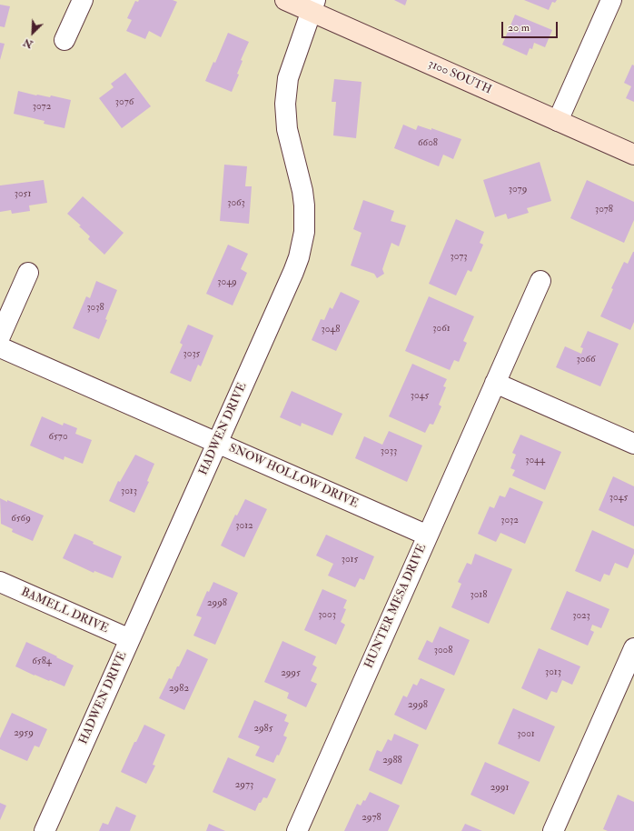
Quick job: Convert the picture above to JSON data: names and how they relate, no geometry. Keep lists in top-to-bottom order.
{
  "streets": {
    "main road": ["3100 SOUTH"],
    "street": [
      "HADWEN DRIVE",
      "SNOW HOLLOW DRIVE",
      "HUNTER MESA DRIVE",
      "BAMELL DRIVE"
    ]
  },
  "crossings": [
    ["3100 SOUTH", "HADWEN DRIVE"],
    ["HADWEN DRIVE", "SNOW HOLLOW DRIVE"],
    ["HADWEN DRIVE", "BAMELL DRIVE"],
    ["SNOW HOLLOW DRIVE", "HUNTER MESA DRIVE"]
  ],
  "house_numbers": [
    "3076",
    "3072",
    "6608",
    "3079",
    "3051",
    "3063",
    "3078",
    "3073",
    "3049",
    "3038",
    "3061",
    "3048",
    "3035",
    "3066",
    "3045",
    "6570",
    "3033",
    "3044",
    "3013",
    "3045",
    "6569",
    "3032",
    "3012",
    "3015",
    "3018",
    "2998",
    "3003",
    "3023",
    "3008",
    "6584",
    "3013",
    "2995",
    "2982",
    "2998",
    "2985",
    "2959",
    "3001",
    "2988",
    "2973",
    "2991",
    "2978"
  ],
  "scale_bar": "20 m",
  "north": "bottom left"
}
